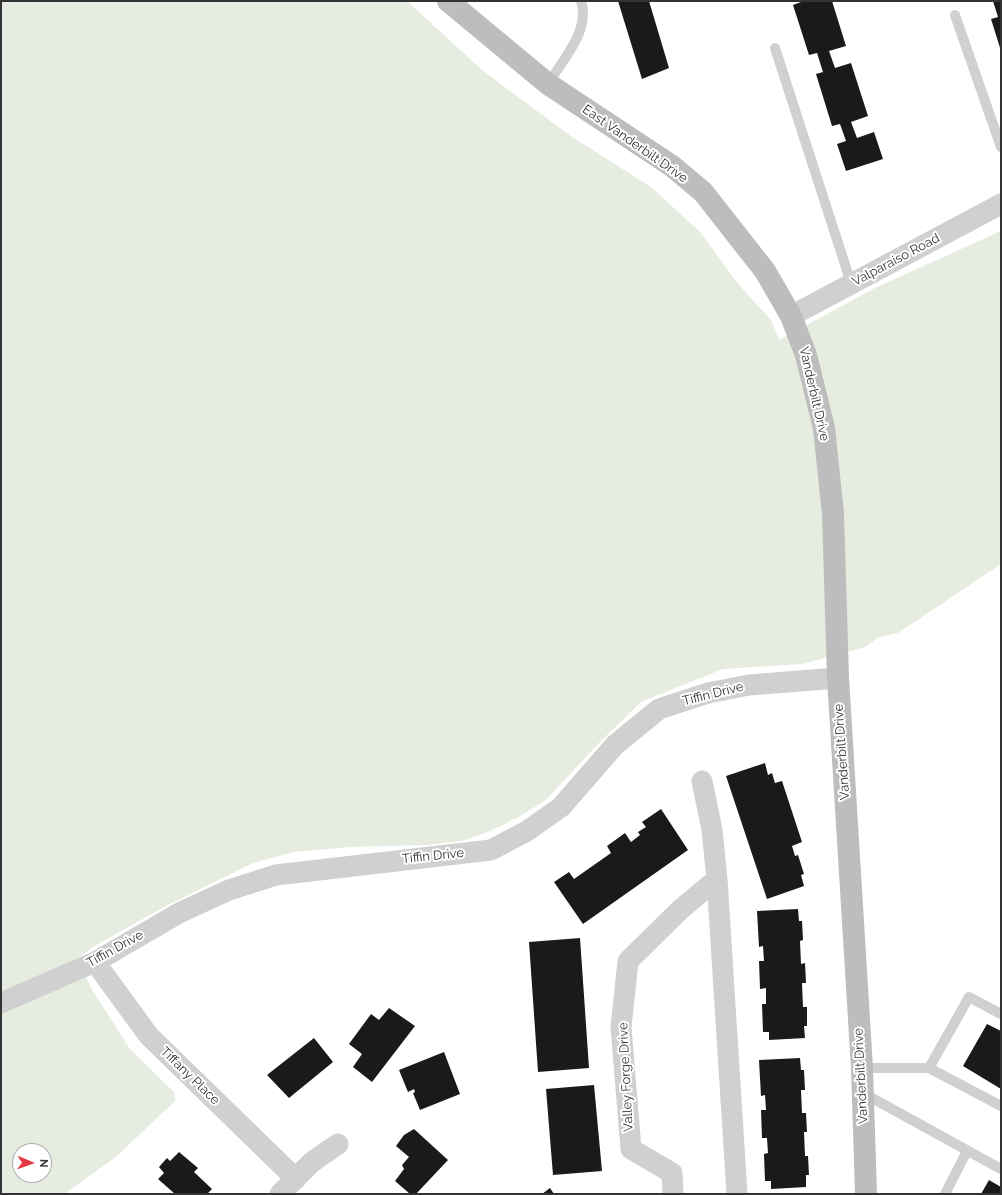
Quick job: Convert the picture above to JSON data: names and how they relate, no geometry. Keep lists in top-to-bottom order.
{
  "streets": {
    "street": [
      "East Vanderbilt Drive",
      "Valparaiso Road",
      "Vanderbilt Drive",
      "Tiffin Drive",
      "Tiffany Place",
      "Valley Forge Drive"
    ]
  },
  "crossings": [
    ["East Vanderbilt Drive", "Valparaiso Road"],
    ["East Vanderbilt Drive", "Vanderbilt Drive"],
    ["Valparaiso Road", "Vanderbilt Drive"],
    ["Vanderbilt Drive", "Tiffin Drive"],
    ["Tiffin Drive", "Tiffany Place"]
  ],
  "north": "right"
}
